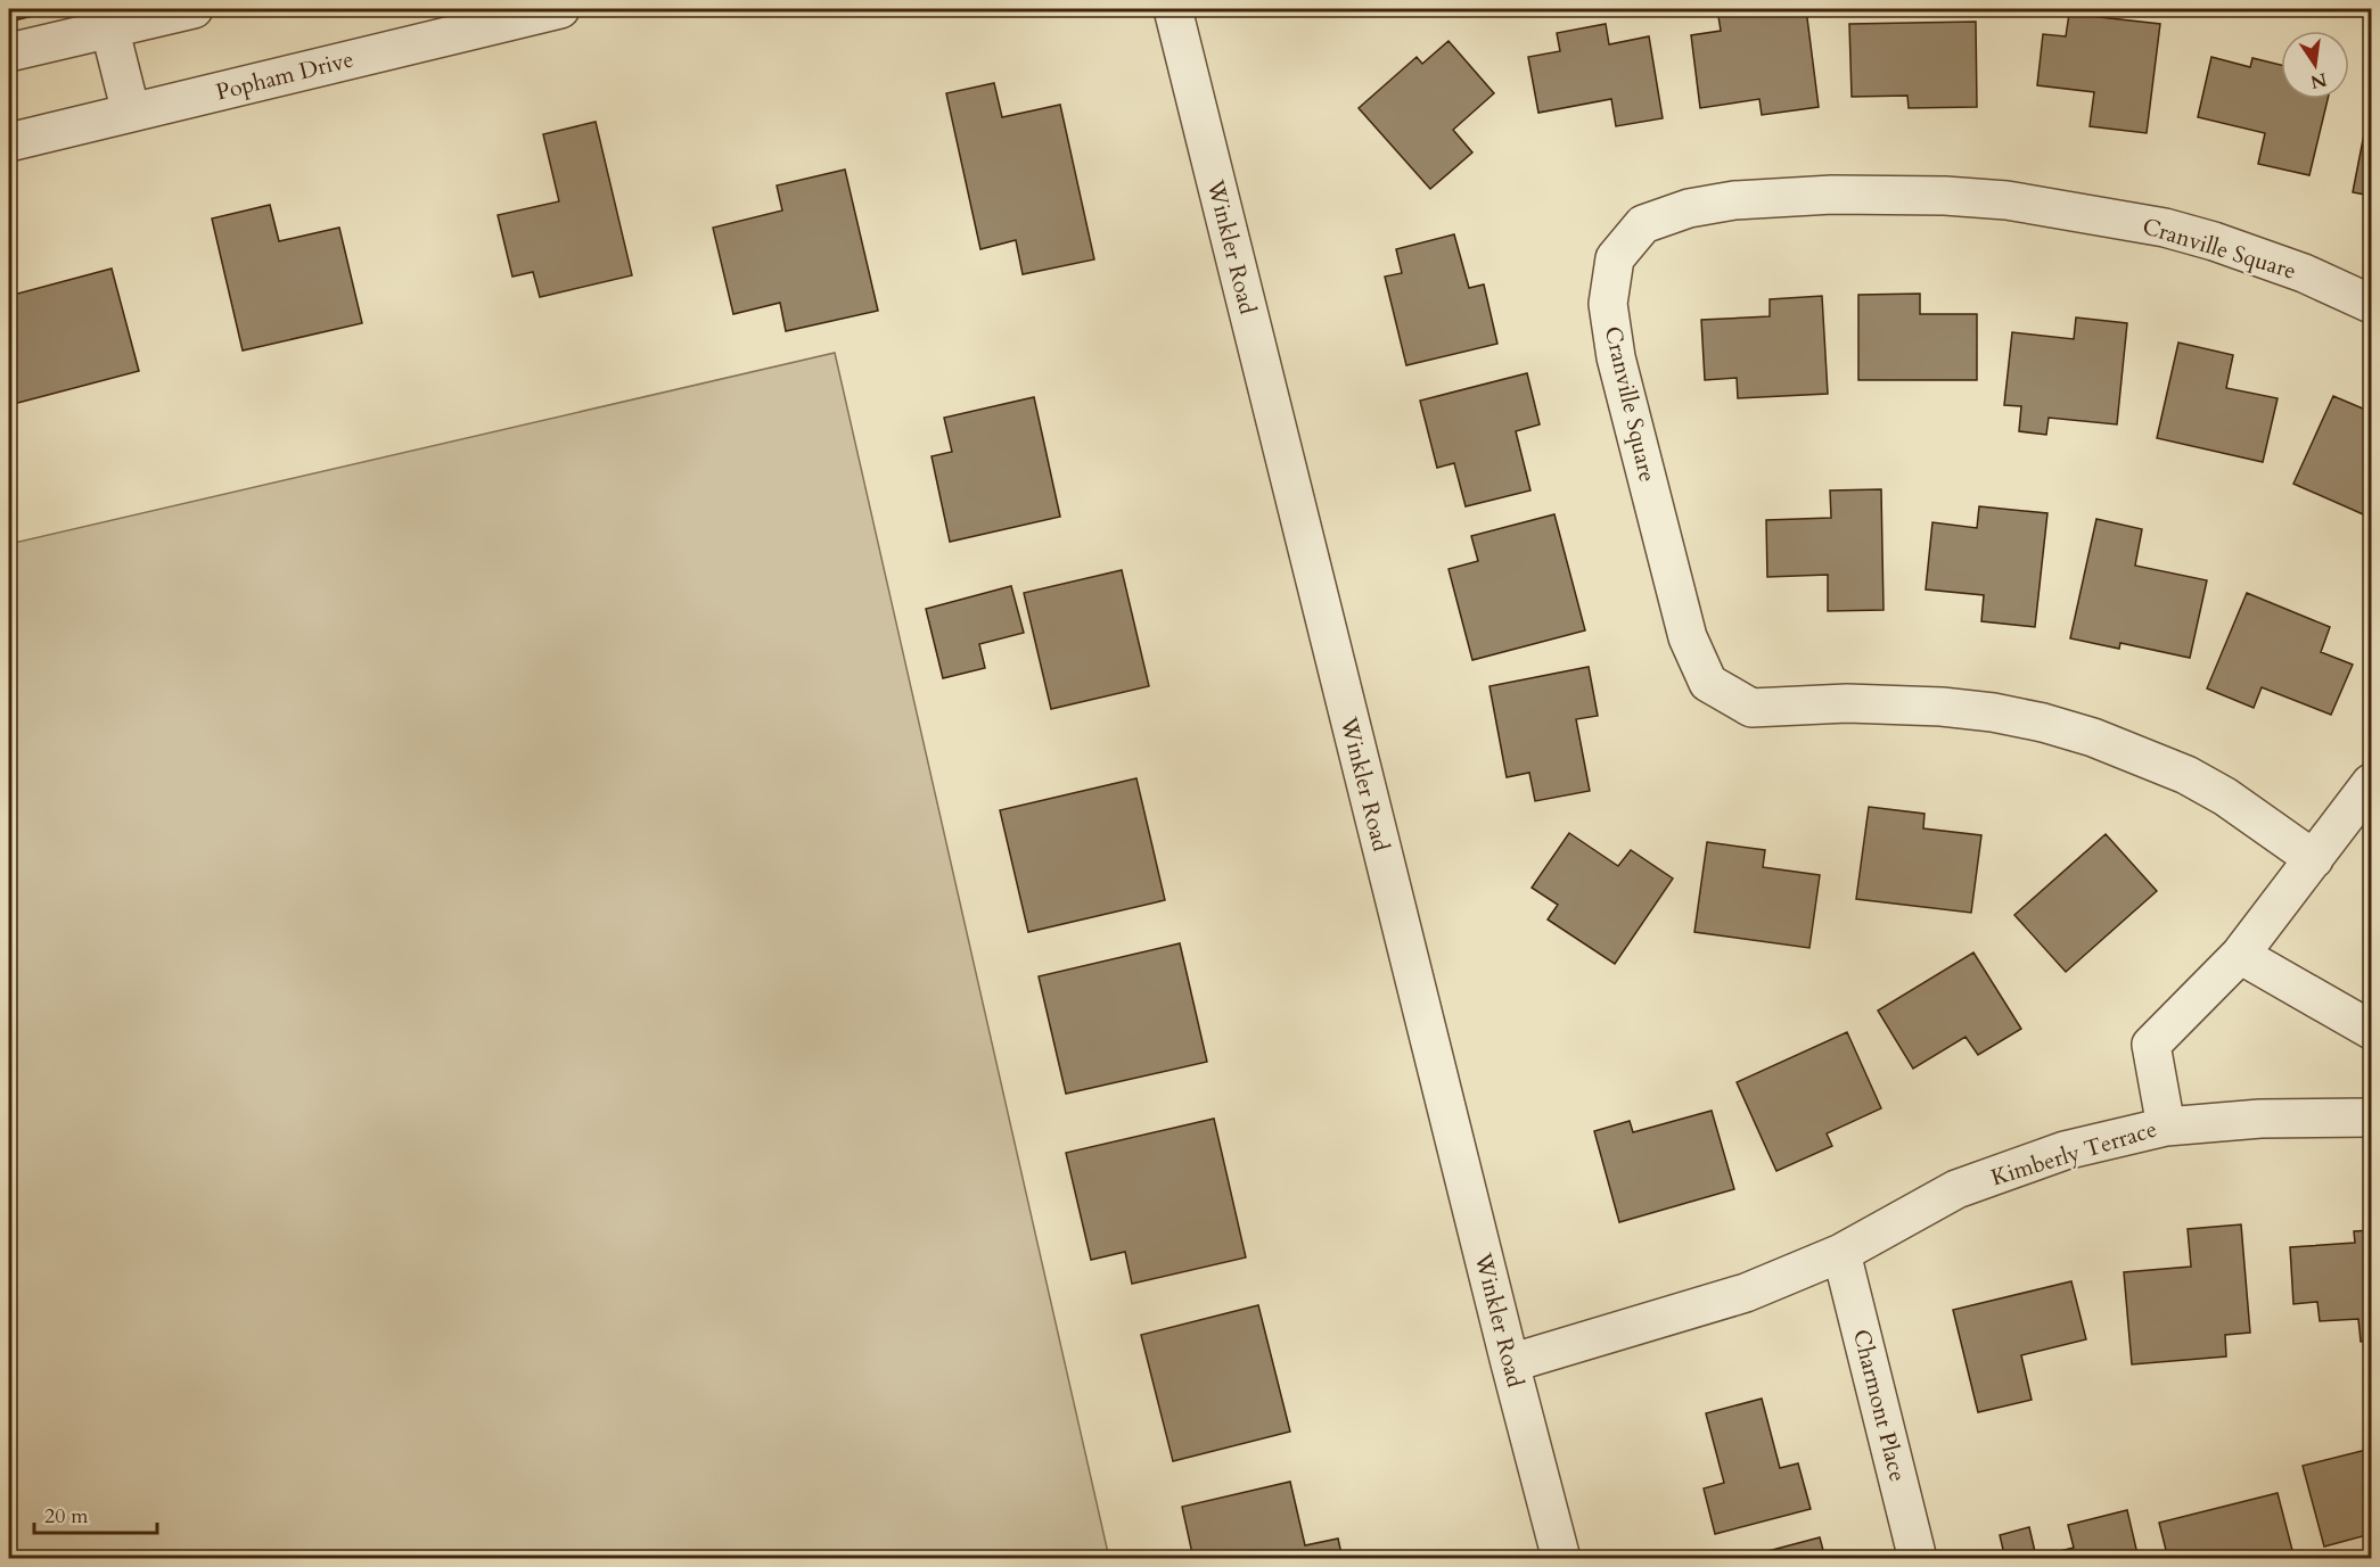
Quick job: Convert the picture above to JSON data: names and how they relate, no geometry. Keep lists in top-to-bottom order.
{
  "streets": {
    "street": [
      "Popham Drive",
      "Winkler Road",
      "Cranville Square",
      "Kimberly Terrace",
      "Charmont Place"
    ]
  },
  "crossings": [
    ["Winkler Road", "Kimberly Terrace"],
    ["Cranville Square", "Kimberly Terrace"],
    ["Kimberly Terrace", "Charmont Place"]
  ],
  "scale_bar": "20 m",
  "north": "bottom"
}
